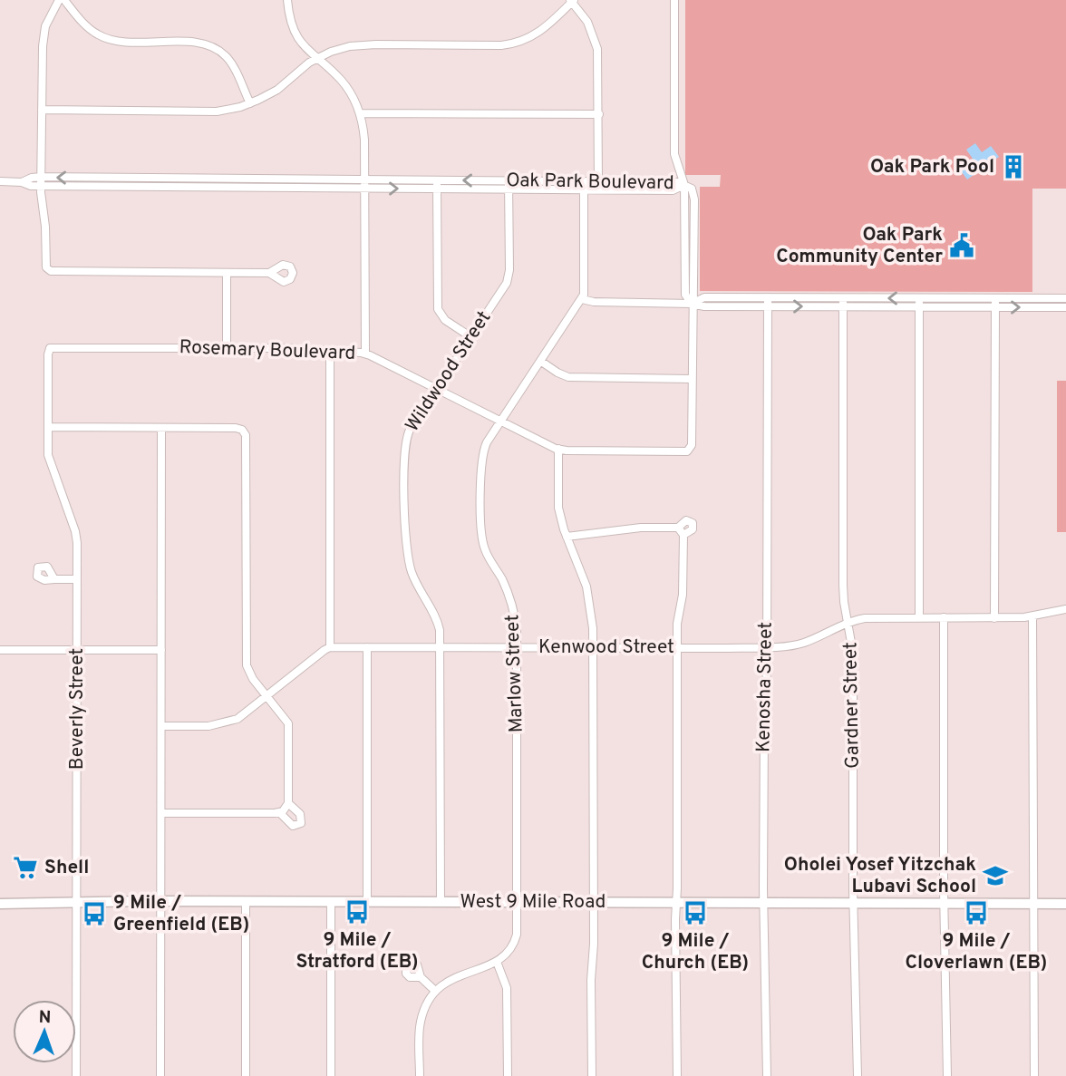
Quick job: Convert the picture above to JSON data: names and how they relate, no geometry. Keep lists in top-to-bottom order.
{
  "streets": {
    "main road": ["West 9 Mile Road"],
    "street": [
      "Oak Park Boulevard",
      "Rosemary Boulevard",
      "Wildwood Street",
      "Kenwood Street",
      "Marlow Street",
      "Kenosha Street",
      "Gardner Street",
      "Beverly Street"
    ]
  },
  "crossings": [
    ["Oak Park Boulevard", "Wildwood Street"],
    ["Oak Park Boulevard", "Marlow Street"],
    ["Rosemary Boulevard", "Wildwood Street"],
    ["Rosemary Boulevard", "Marlow Street"],
    ["Rosemary Boulevard", "Beverly Street"],
    ["Wildwood Street", "Kenwood Street"],
    ["Wildwood Street", "West 9 Mile Road"],
    ["Kenwood Street", "Marlow Street"],
    ["Kenwood Street", "Kenosha Street"],
    ["Kenwood Street", "Gardner Street"],
    ["Marlow Street", "West 9 Mile Road"],
    ["Kenosha Street", "West 9 Mile Road"],
    ["Gardner Street", "West 9 Mile Road"],
    ["Beverly Street", "West 9 Mile Road"]
  ],
  "places": {
    "building": ["Oak Park Pool"],
    "public building": ["Oak Park Community Center"],
    "supermarket": ["Shell"],
    "school or university": ["Oholei Yosef Yitzchak Lubavi School"],
    "bus stop": [
      "9 Mile / Stratford (EB)",
      "9 Mile / Church (EB)",
      "9 Mile / Cloverlawn (EB)",
      "9 Mile / Greenfield (EB)"
    ]
  },
  "north": "top"
}
